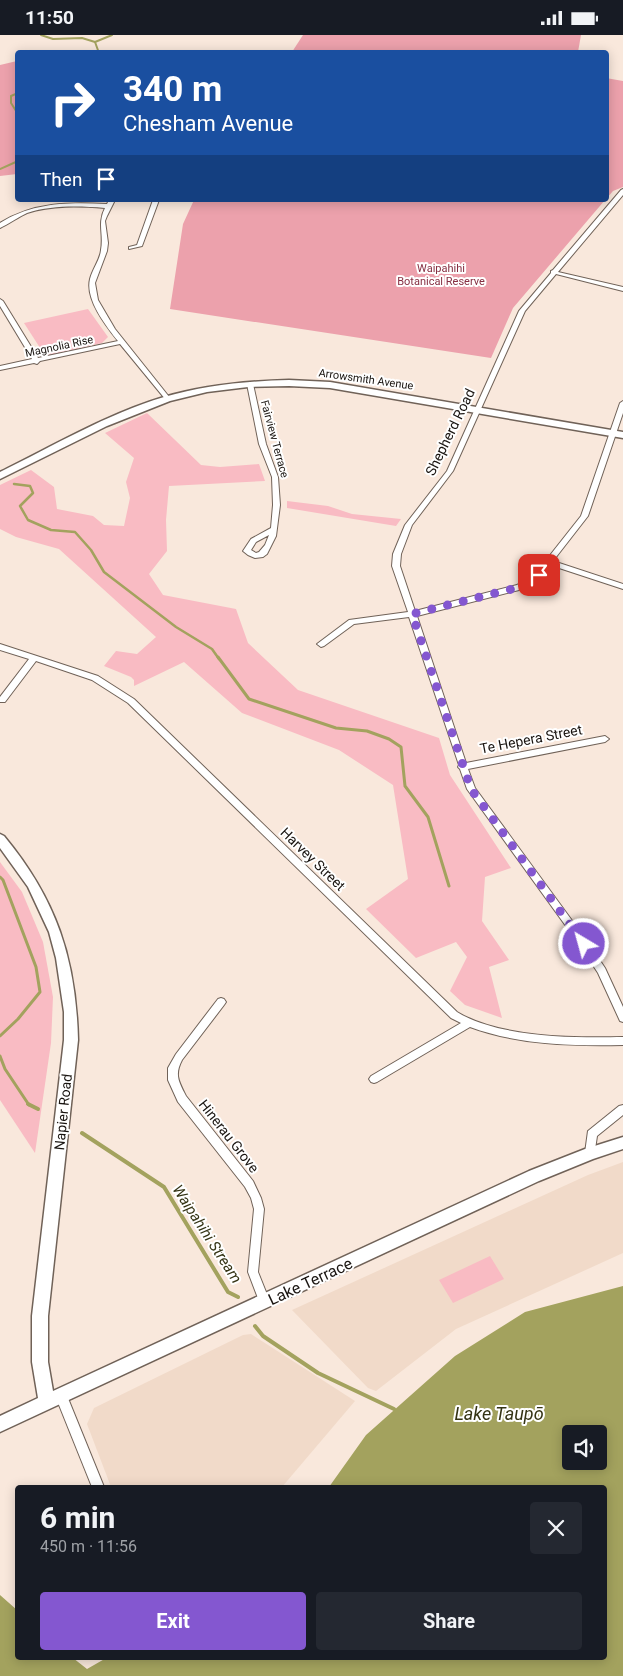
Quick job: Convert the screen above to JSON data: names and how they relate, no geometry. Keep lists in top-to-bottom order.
{
  "streets": {
    "main road": ["Arrowsmith Avenue", "Napier Road", "Lake Terrace"],
    "street": [
      "Magnolia Rise",
      "Shepherd Road",
      "Fairview Terrace",
      "Te Hepera Street",
      "Harvey Street",
      "Hinerau Grove"
    ]
  },
  "crossings": [
    ["Arrowsmith Avenue", "Shepherd Road"],
    ["Arrowsmith Avenue", "Fairview Terrace"],
    ["Shepherd Road", "Te Hepera Street"],
    ["Napier Road", "Lake Terrace"],
    ["Hinerau Grove", "Lake Terrace"]
  ],
  "water": ["Waipahihi Stream", "Lake Taupō"],
  "parks": ["Waipahihi Botanical Reserve"],
  "page": {
    "status": "11:50",
    "turn": ["340 m", "Chesham Avenue"],
    "then": "Then",
    "heading": ["6 min", "450 m · 11:56"],
    "buttons": ["Exit", "Share"]
  }
}
